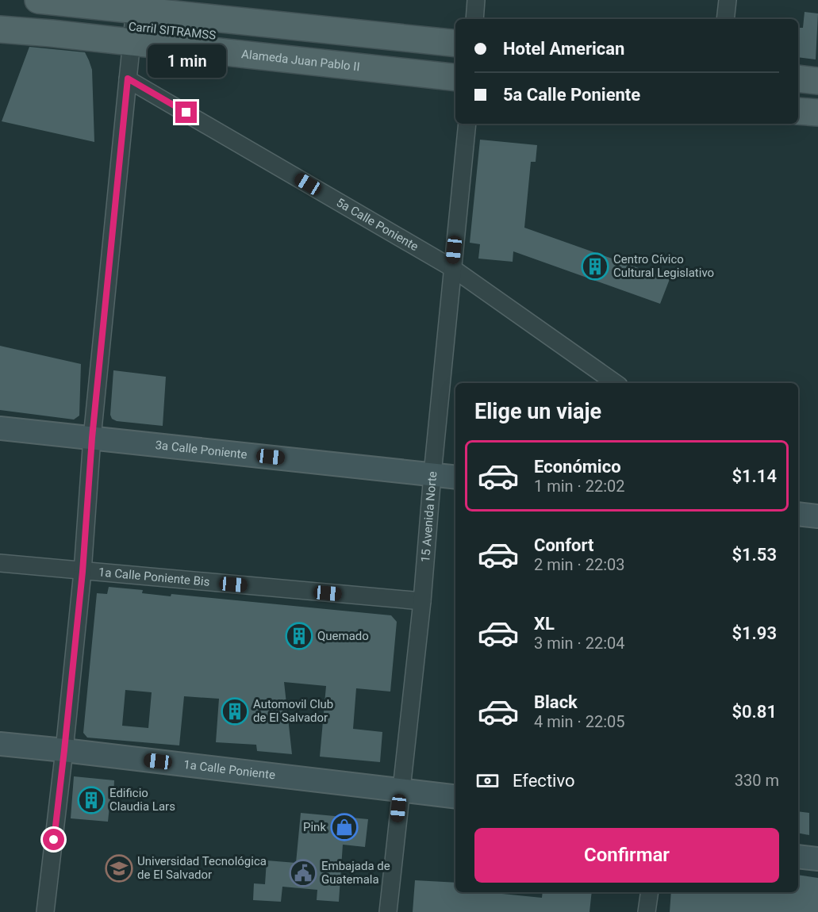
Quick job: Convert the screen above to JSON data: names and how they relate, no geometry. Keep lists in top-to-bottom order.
{
  "streets": {
    "main road": ["Carril SITRAMSS", "Alameda Juan Pablo II"],
    "street": [
      "5a Calle Poniente",
      "3a Calle Poniente",
      "15 Avenida Norte",
      "1a Calle Poniente Bis",
      "1a Calle Poniente"
    ]
  },
  "crossings": [
    ["Carril SITRAMSS", "Alameda Juan Pablo II"],
    ["5a Calle Poniente", "15 Avenida Norte"],
    ["3a Calle Poniente", "15 Avenida Norte"],
    ["15 Avenida Norte", "1a Calle Poniente Bis"],
    ["15 Avenida Norte", "1a Calle Poniente"]
  ],
  "places": {
    "building": [
      "Centro Cívico Cultural Legislativo",
      "Quemado",
      "Automovil Club de El Salvador",
      "Edificio Claudia Lars"
    ],
    "shop": ["Pink"],
    "school or university": ["Universidad Tecnológica de El Salvador"],
    "public building": ["Embajada de Guatemala"]
  },
  "page": {
    "banner": ["Hotel American", "5a Calle Poniente"],
    "bubble": "1 min",
    "heading": "Elige un viaje",
    "list": [
      {
        "name": "Económico",
        "note": "1 min · 22:02",
        "value": "$1.14"
      },
      {
        "name": "Confort",
        "note": "2 min · 22:03",
        "value": "$1.53"
      },
      {
        "name": "XL",
        "note": "3 min · 22:04",
        "value": "$1.93"
      },
      {
        "name": "Black",
        "note": "4 min · 22:05",
        "value": "$0.81"
      }
    ],
    "pay": ["Efectivo", "330 m"],
    "buttons": "Confirmar"
  }
}
